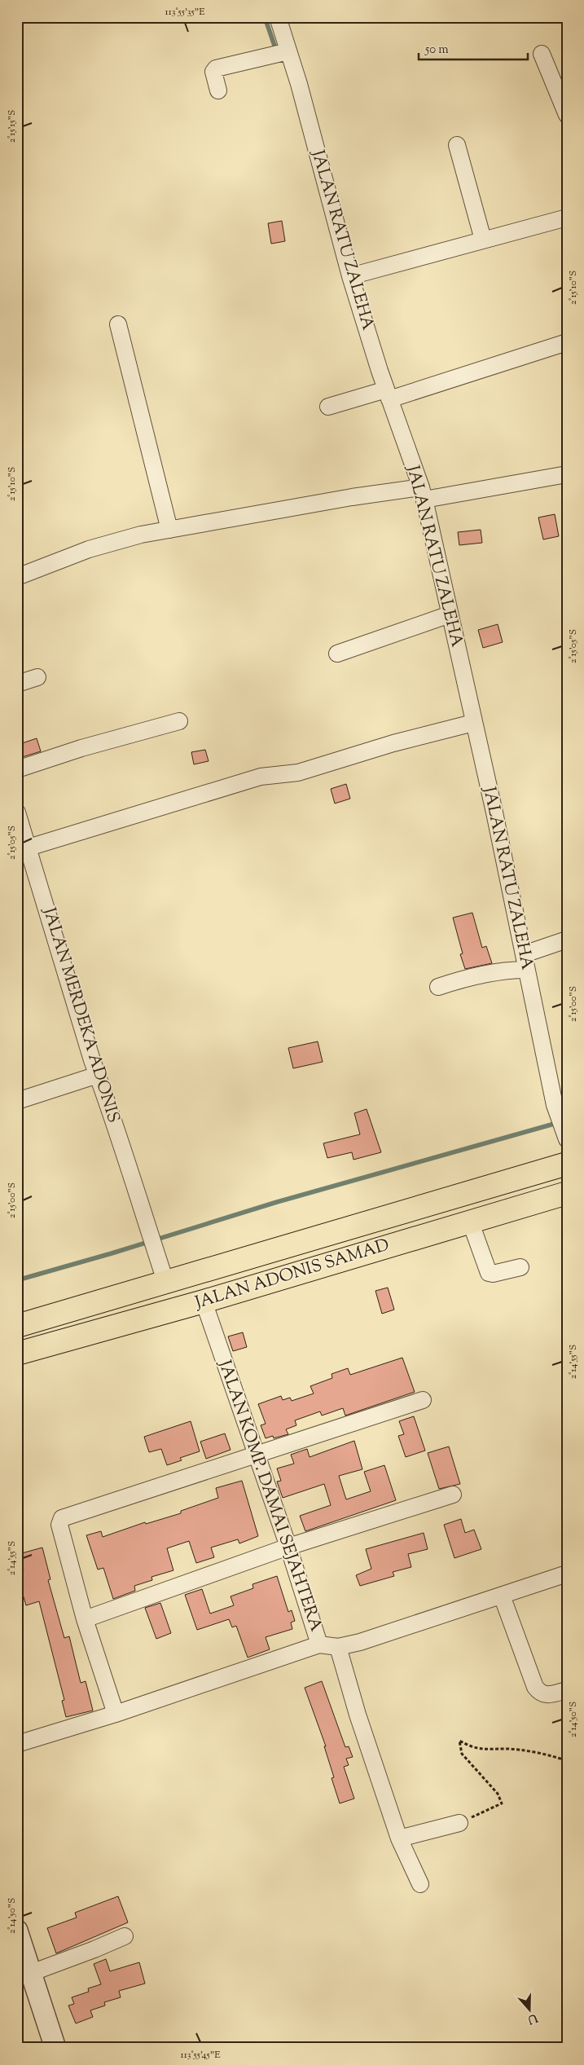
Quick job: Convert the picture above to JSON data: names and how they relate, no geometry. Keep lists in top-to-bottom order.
{
  "streets": {
    "highway": ["JALAN ADONIS SAMAD"],
    "street": ["JALAN RATU ZALEHA", "JALAN MERDEKA ADONIS", "JALAN KOMP. DAMAI SEJAHTERA"]
  },
  "crossings": [
    ["JALAN ADONIS SAMAD", "JALAN KOMP. DAMAI SEJAHTERA"]
  ],
  "scale_bar": "50 m",
  "north": "bottom",
  "coordinates": [
    "113°55'35\"E",
    "2°15'15\"S",
    "2°15'10\"S",
    "2°15'05\"S",
    "2°15'00\"S",
    "2°14'55\"S",
    "2°14'50\"S",
    "113°55'45\"E"
  ]
}
